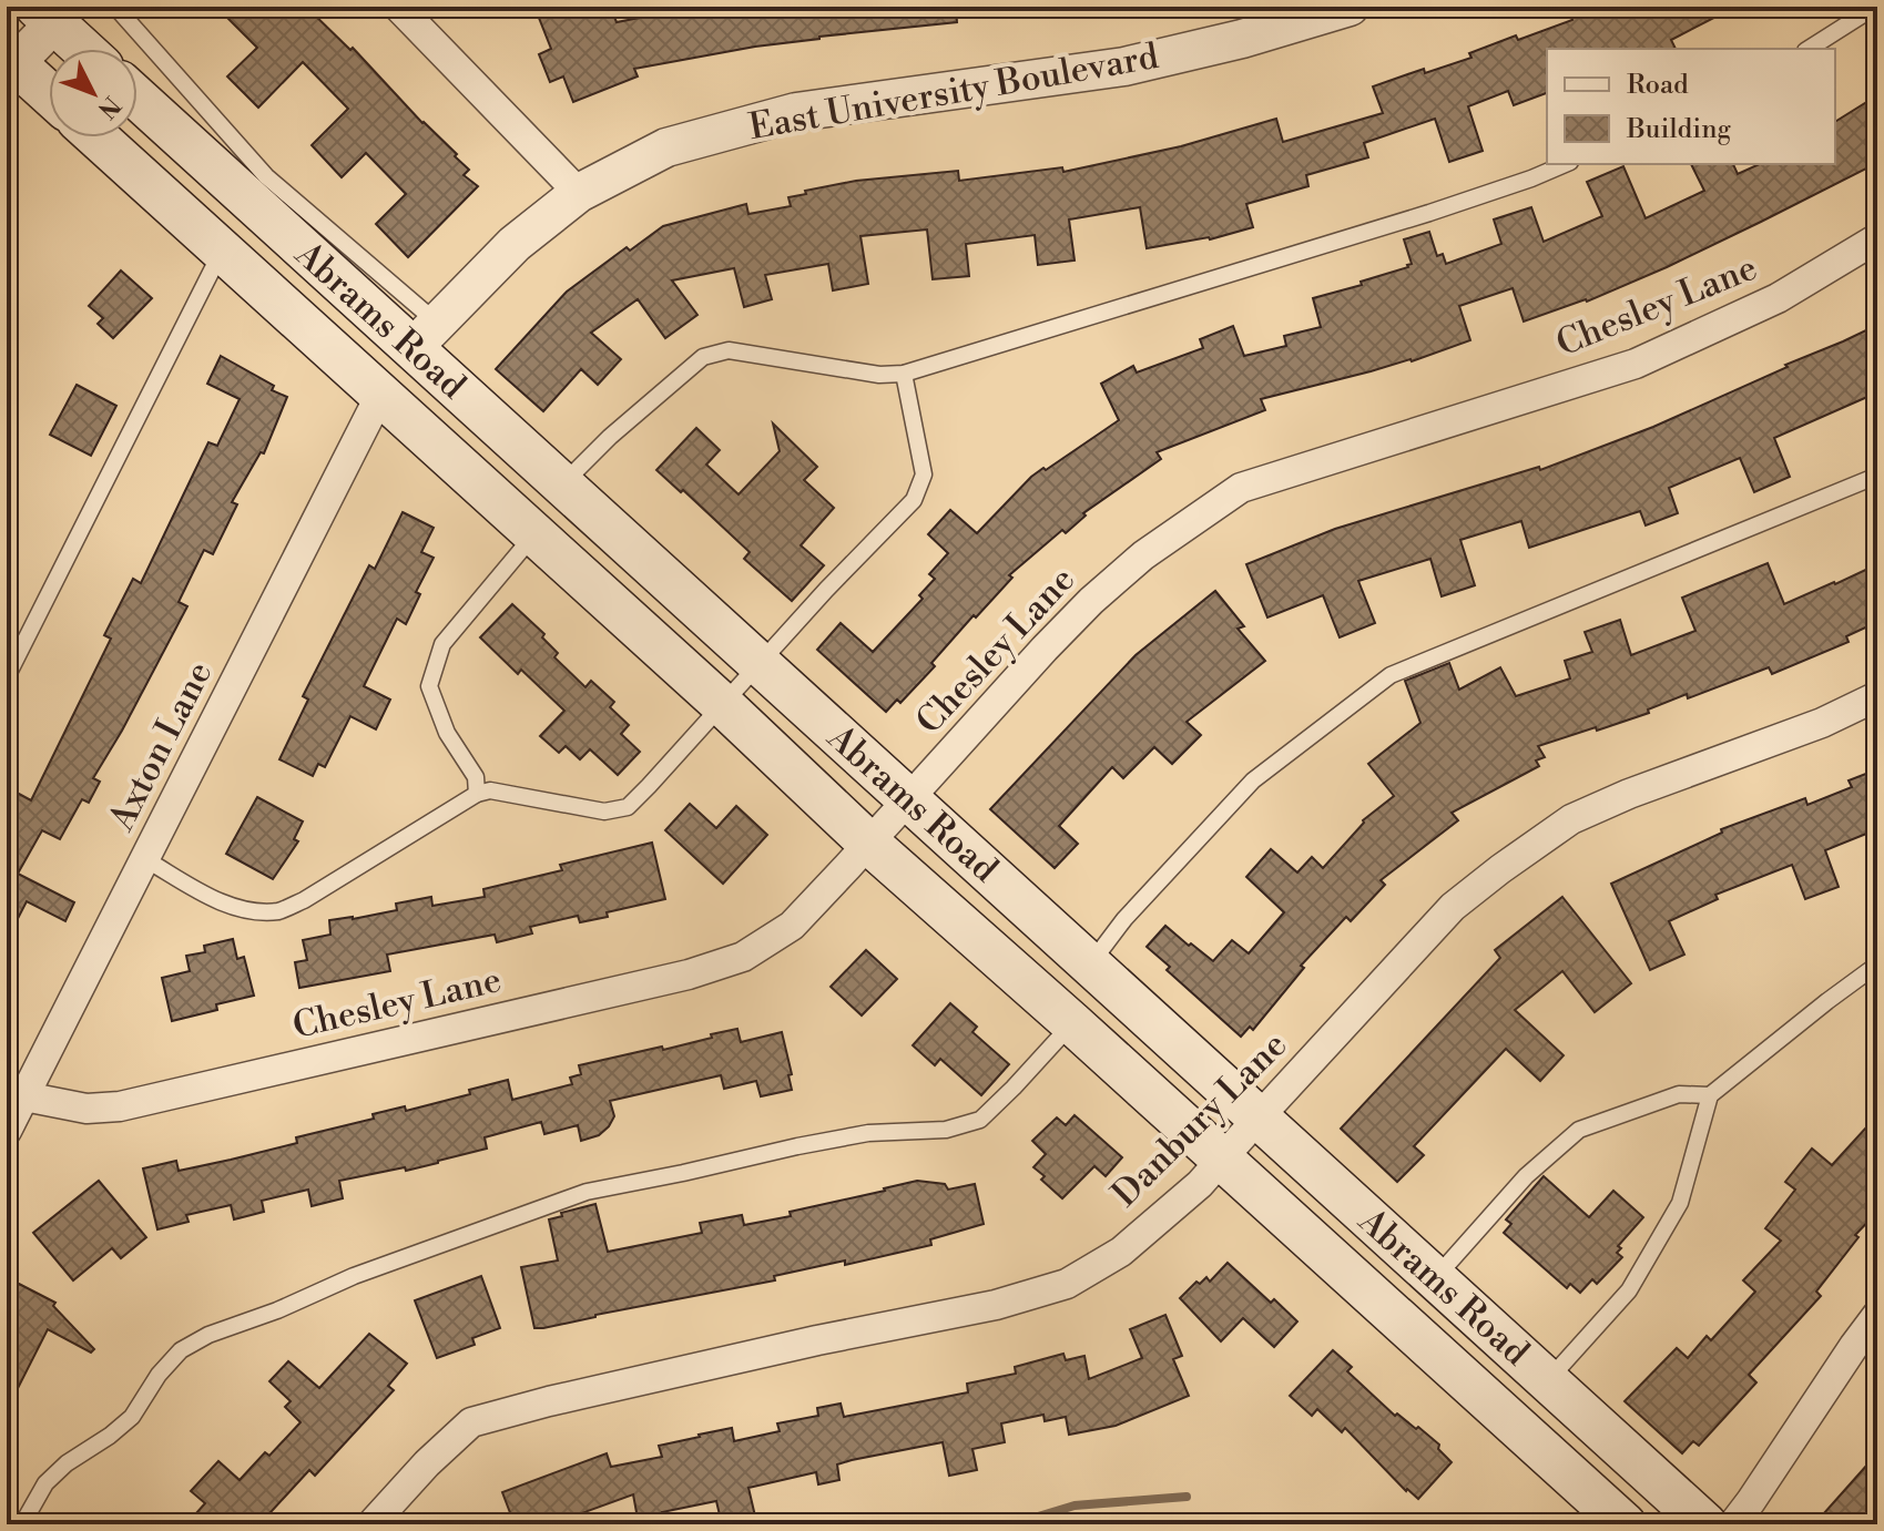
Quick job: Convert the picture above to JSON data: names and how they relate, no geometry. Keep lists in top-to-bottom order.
{
  "streets": {
    "main road": ["Abrams Road"],
    "street": [
      "East University Boulevard",
      "Chesley Lane",
      "Axton Lane",
      "Danbury Lane"
    ]
  },
  "crossings": [
    ["East University Boulevard", "Abrams Road"],
    ["Chesley Lane", "Abrams Road"],
    ["Chesley Lane", "Axton Lane"],
    ["Abrams Road", "Axton Lane"],
    ["Abrams Road", "Danbury Lane"]
  ],
  "legend": ["Road", "Building"],
  "north": "bottom right"
}
